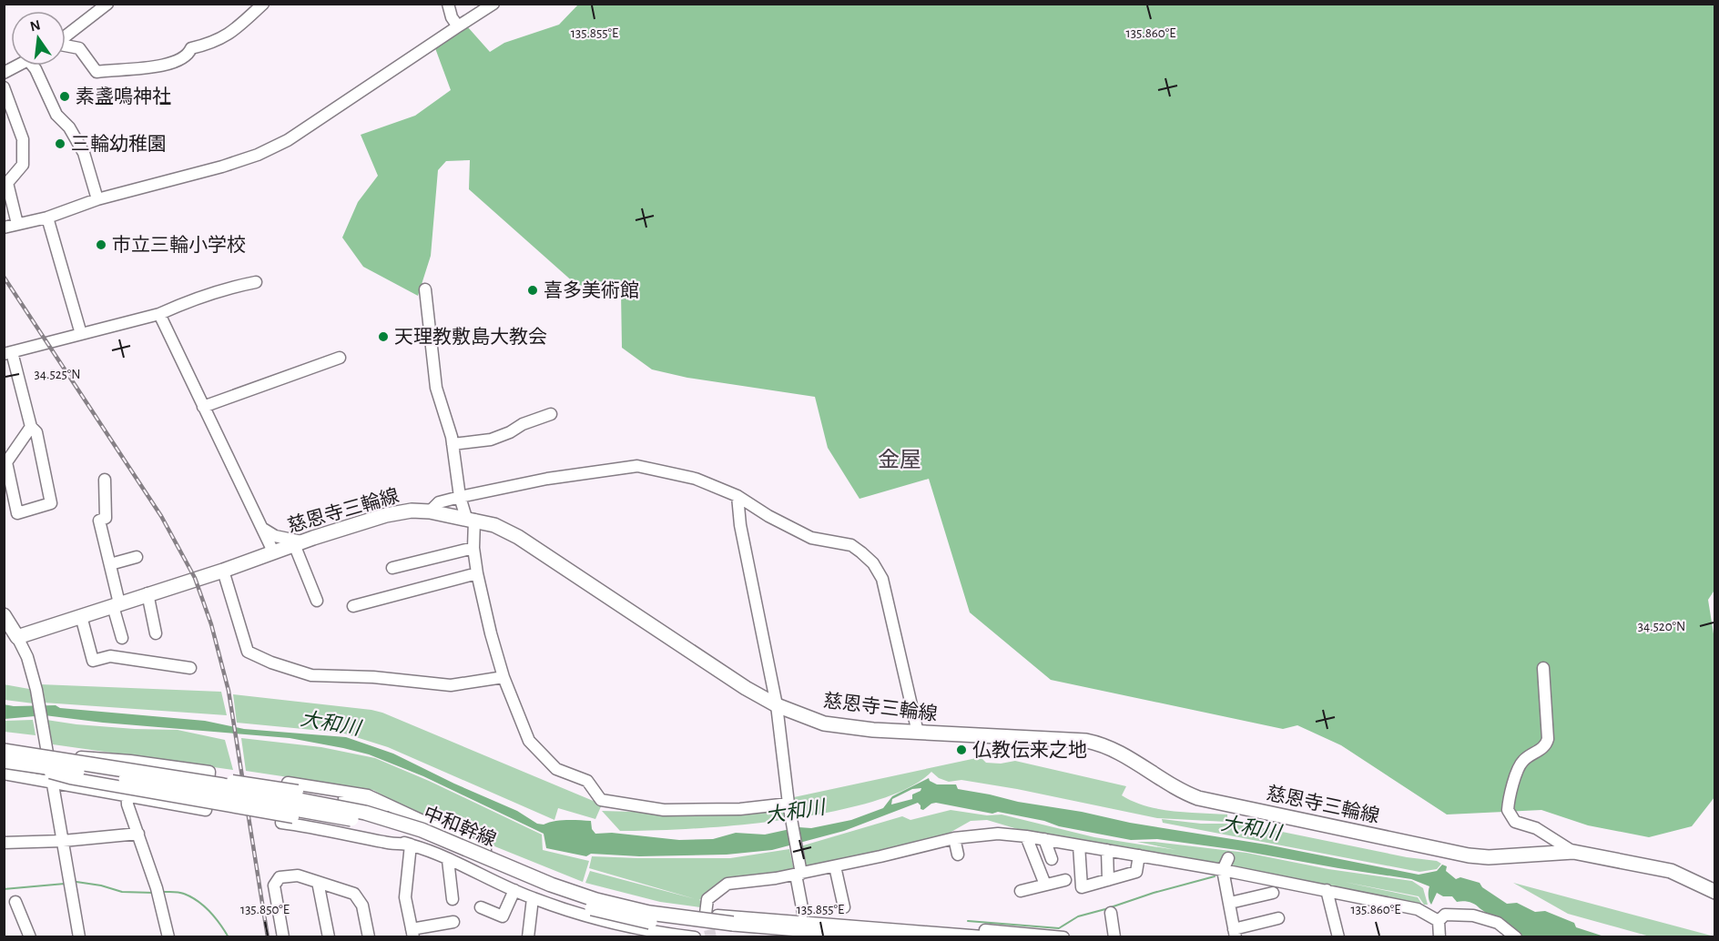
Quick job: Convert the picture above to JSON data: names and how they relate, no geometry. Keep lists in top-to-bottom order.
{
  "streets": {
    "main road": ["慈恩寺三輪線", "中和幹線"]
  },
  "districts": ["金屋"],
  "water": ["大和川"],
  "places": [
    "素盞鳴神社",
    "三輪幼稚園",
    "市立三輪小学校",
    "喜多美術館",
    "天理教敷島大教会",
    "仏教伝来之地"
  ],
  "north": "top",
  "coordinates": [
    "135.855°E",
    "135.860°E",
    "34.525°N",
    "34.520°N",
    "135.850°E"
  ]
}
